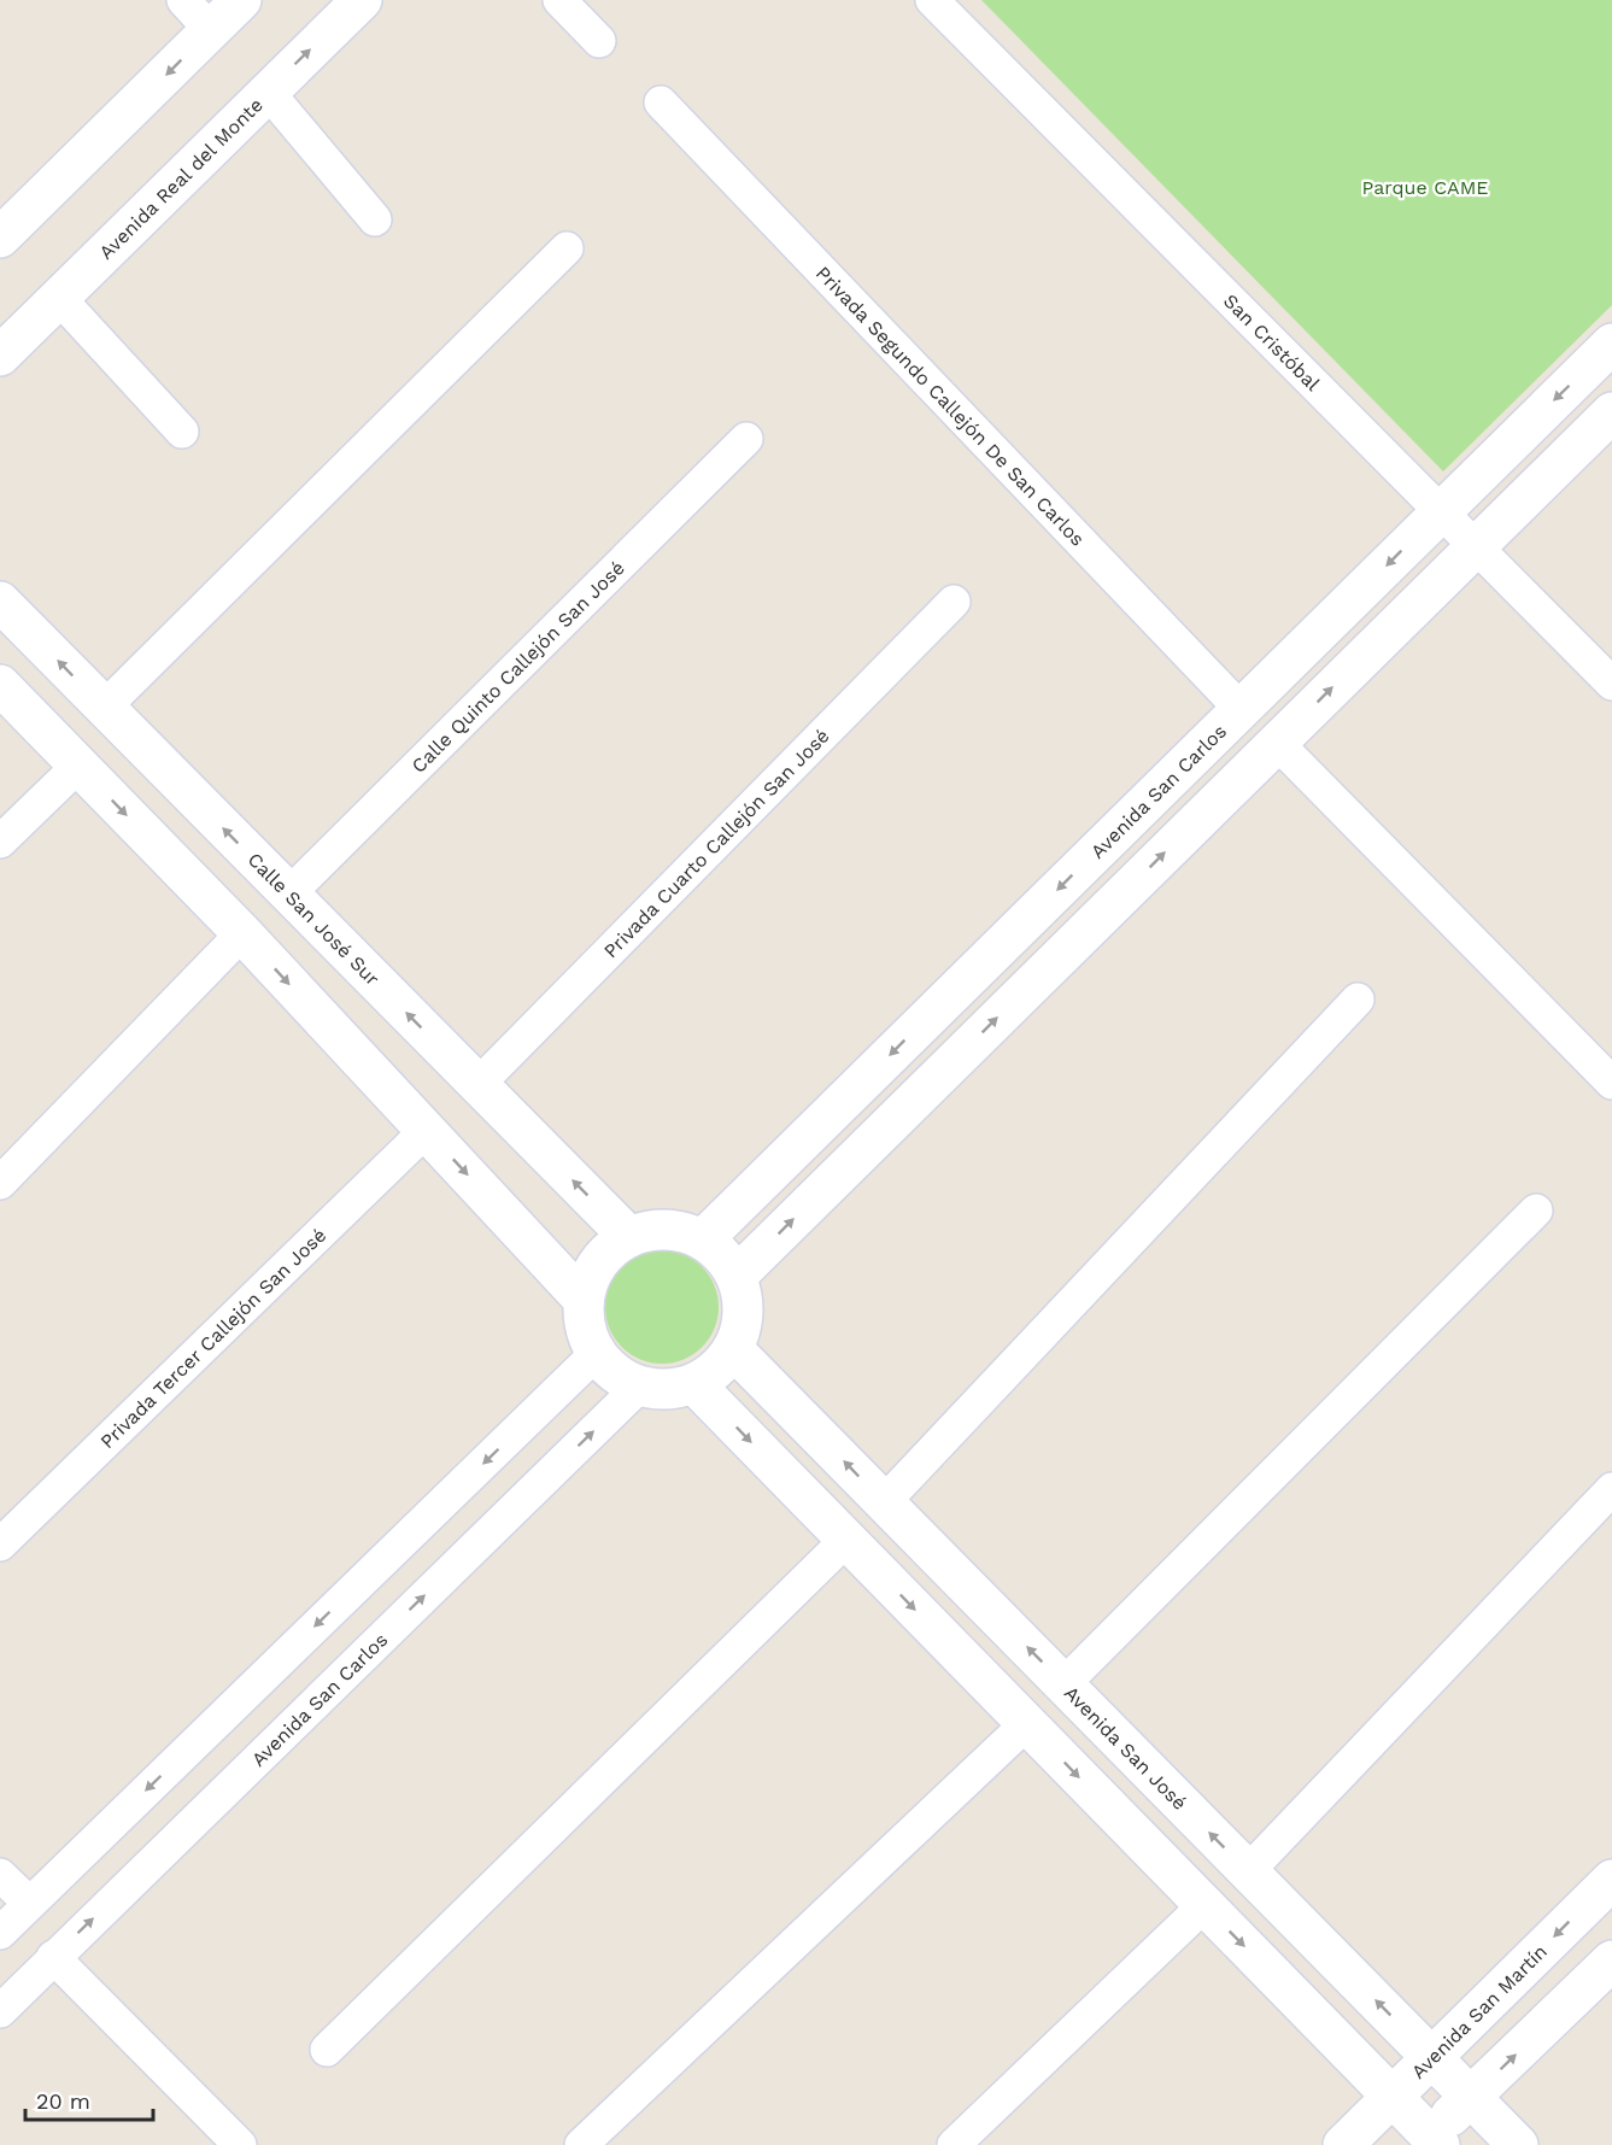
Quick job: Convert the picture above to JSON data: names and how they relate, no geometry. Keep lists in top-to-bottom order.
{
  "streets": {
    "street": [
      "Avenida Real del Monte",
      "San Cristóbal",
      "Privada Segundo Callejón De San Carlos",
      "Calle Quinto Callejón San José",
      "Avenida San Carlos",
      "Privada Cuarto Callejón San José",
      "Calle San José Sur",
      "Privada Tercer Callejón San José",
      "Avenida San José",
      "Avenida San Martín"
    ]
  },
  "crossings": [
    ["San Cristóbal", "Avenida San Carlos"],
    ["Privada Segundo Callejón De San Carlos", "Avenida San Carlos"],
    ["Calle Quinto Callejón San José", "Calle San José Sur"],
    ["Avenida San Carlos", "Calle San José Sur"],
    ["Avenida San Carlos", "Avenida San José"],
    ["Privada Cuarto Callejón San José", "Calle San José Sur"],
    ["Calle San José Sur", "Avenida San José"],
    ["Avenida San José", "Avenida San Martín"]
  ],
  "parks": ["Parque CAME"],
  "scale_bar": "20 m"
}
